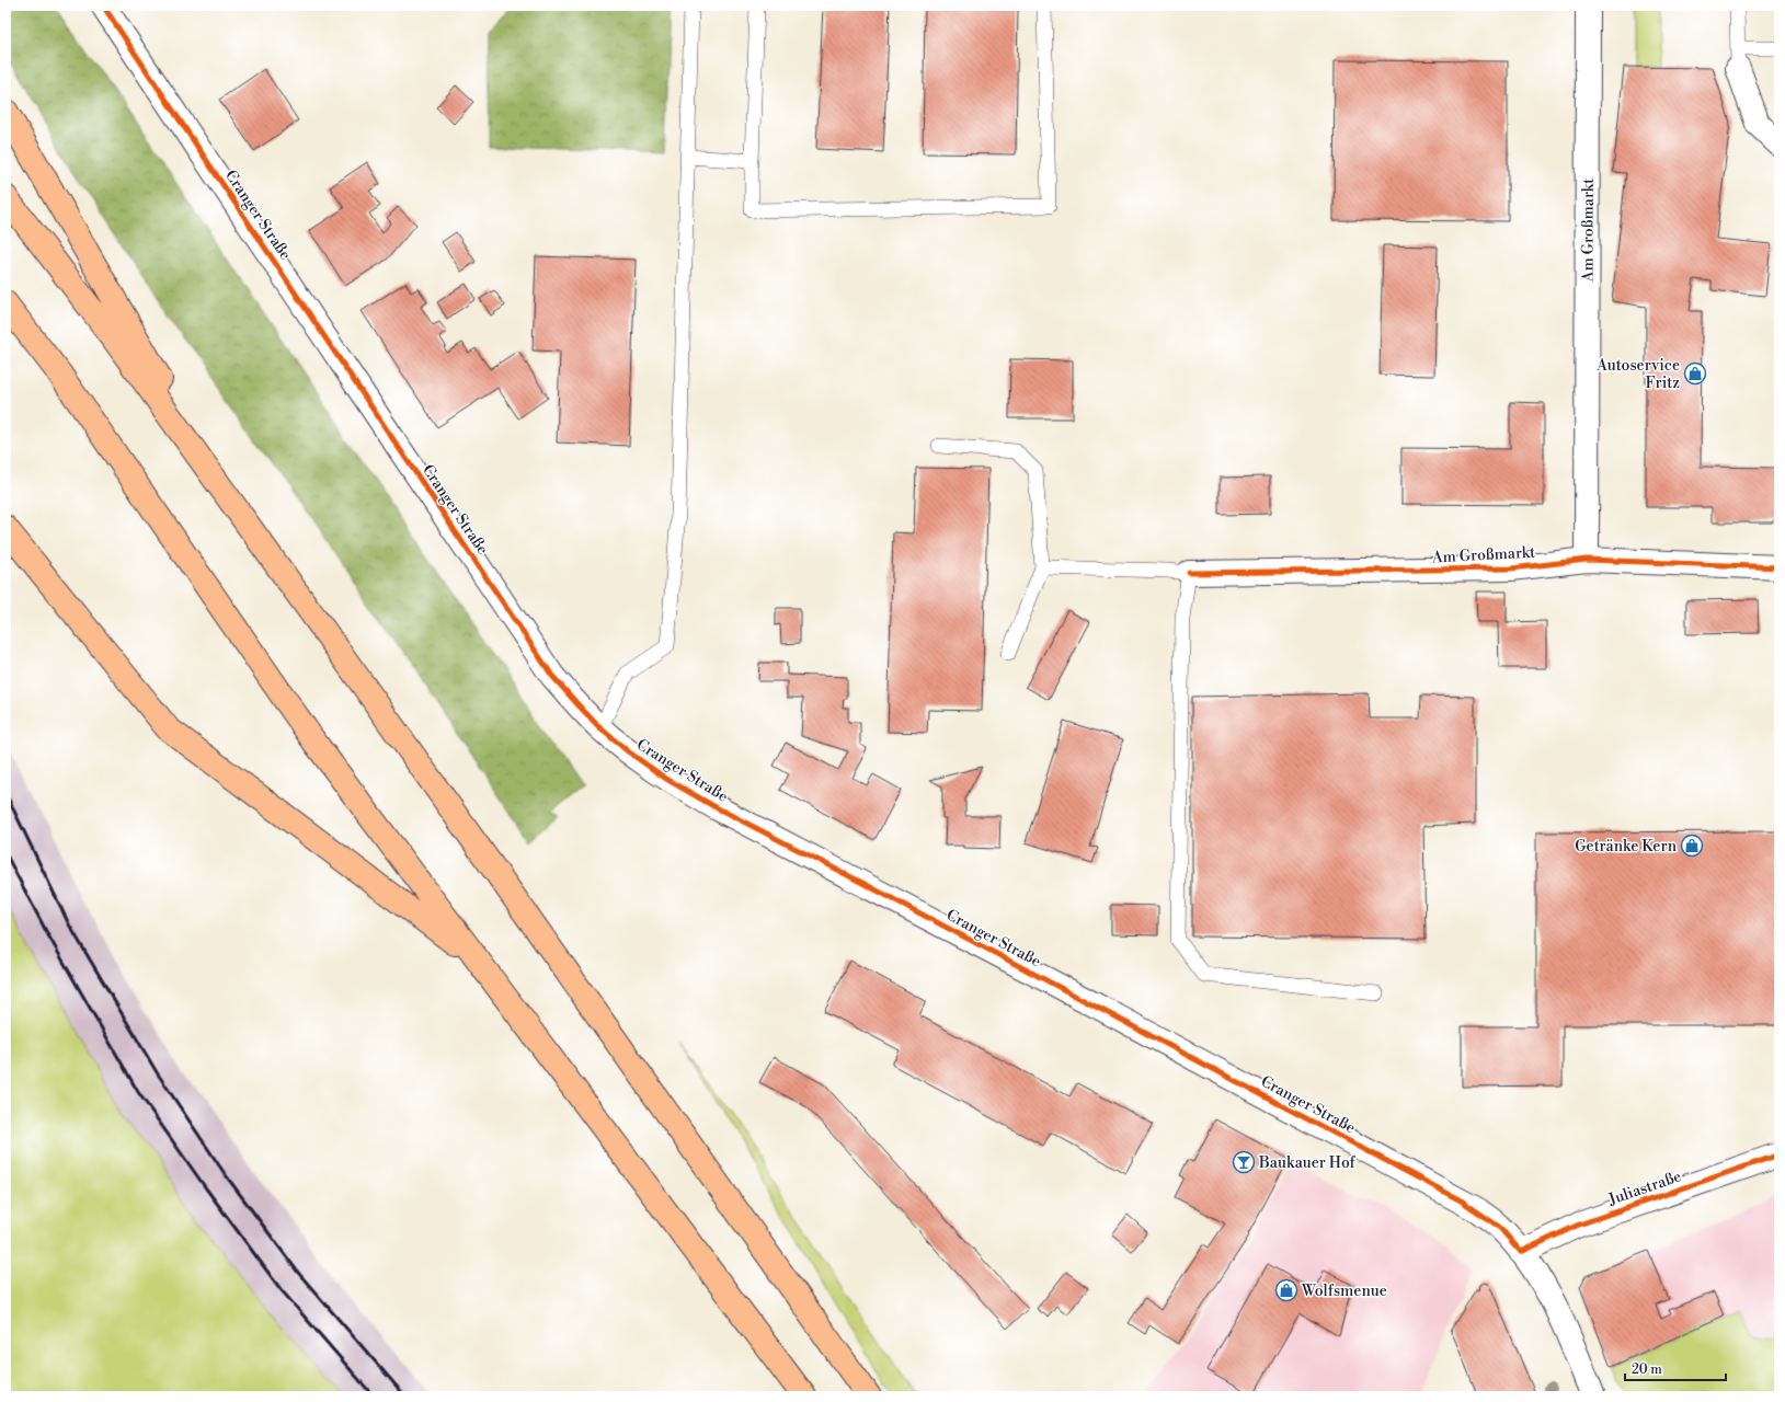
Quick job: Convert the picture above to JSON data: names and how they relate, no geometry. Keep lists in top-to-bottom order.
{
  "streets": {
    "street": ["Cranger Straße", "Am Großmarkt", "Juliastraße"]
  },
  "crossings": [
    ["Cranger Straße", "Juliastraße"]
  ],
  "places": {
    "shop": ["Autoservice Fritz", "Getränke Kern", "Wolfsmenue"],
    "bar": ["Baukauer Hof"]
  },
  "scale_bar": "20 m"
}
